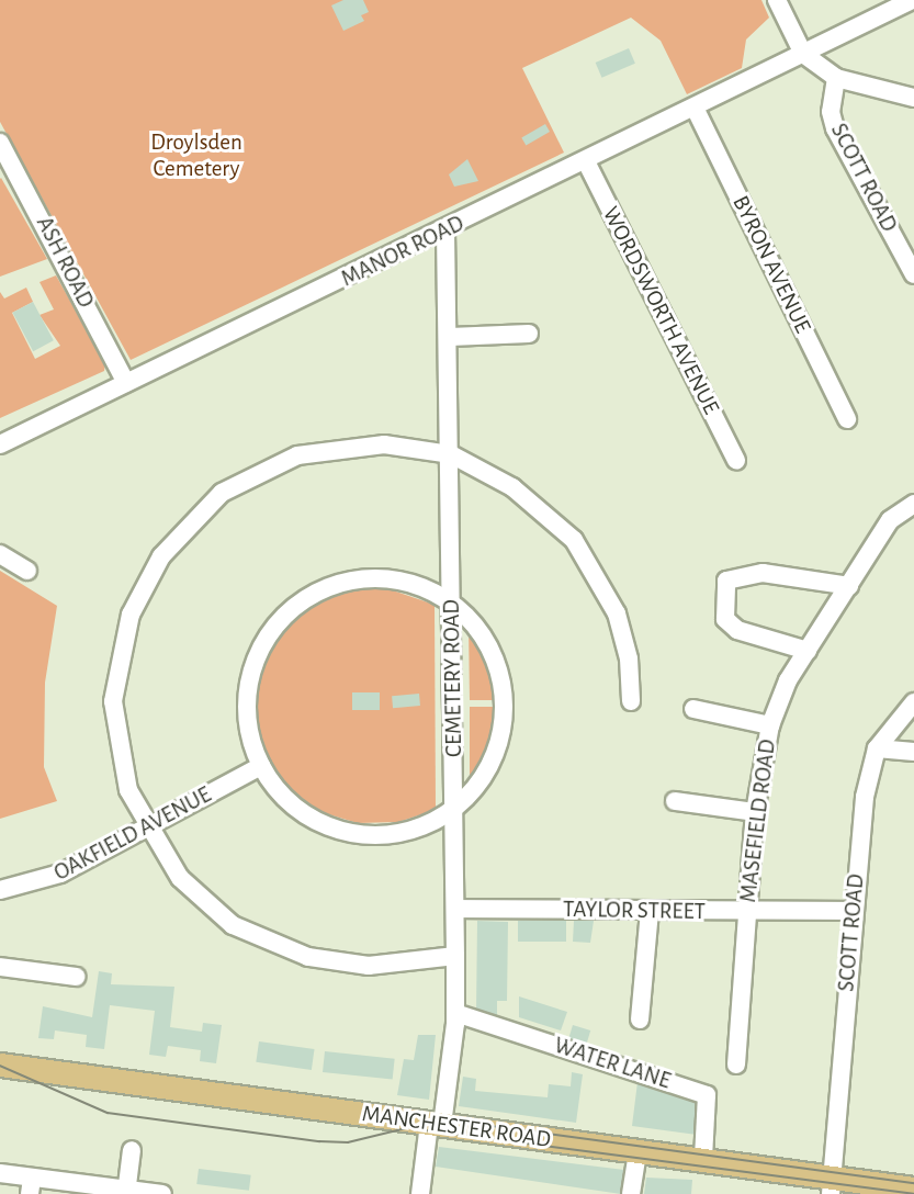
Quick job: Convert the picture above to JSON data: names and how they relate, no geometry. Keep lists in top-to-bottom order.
{
  "streets": {
    "main road": ["MANCHESTER ROAD"],
    "street": [
      "SCOTT ROAD",
      "MANOR ROAD",
      "ASH ROAD",
      "BYRON AVENUE",
      "WORDSWORTH AVENUE",
      "CEMETERY ROAD",
      "MASEFIELD ROAD",
      "OAKFIELD AVENUE",
      "TAYLOR STREET",
      "WATER LANE"
    ]
  },
  "crossings": [
    ["SCOTT ROAD", "TAYLOR STREET"],
    ["SCOTT ROAD", "MANCHESTER ROAD"],
    ["MANOR ROAD", "ASH ROAD"],
    ["MANOR ROAD", "BYRON AVENUE"],
    ["MANOR ROAD", "WORDSWORTH AVENUE"],
    ["MANOR ROAD", "CEMETERY ROAD"],
    ["CEMETERY ROAD", "TAYLOR STREET"],
    ["CEMETERY ROAD", "WATER LANE"],
    ["CEMETERY ROAD", "MANCHESTER ROAD"],
    ["MASEFIELD ROAD", "TAYLOR STREET"],
    ["WATER LANE", "MANCHESTER ROAD"]
  ],
  "parks": ["Droylsden Cemetery"]
}
